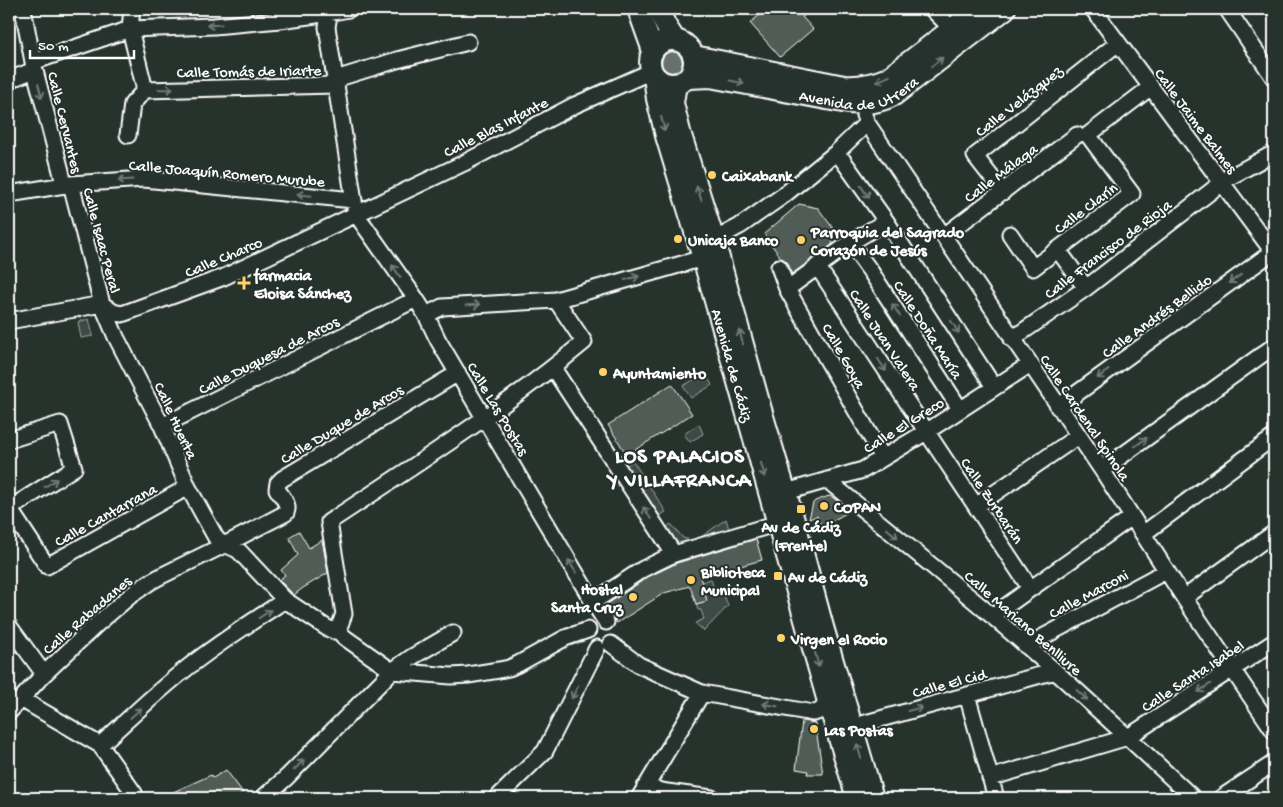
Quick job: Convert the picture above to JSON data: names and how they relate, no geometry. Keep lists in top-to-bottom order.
{
  "streets": {
    "main road": ["Avenida de Utrera", "Avenida de Cádiz"],
    "street": [
      "Calle Tomás de Iriarte",
      "Calle Velázquez",
      "Calle Jaime Balmes",
      "Calle Cervantes",
      "Calle Blas Infante",
      "Calle Joaquín Romero Murube",
      "Calle Málaga",
      "Calle Clarín",
      "Calle Isaac Peral",
      "Calle Francisco de Rioja",
      "Calle Charco",
      "Calle Andrés Bellido",
      "Calle Doña María",
      "Calle Juan Valera",
      "Calle Duquesa de Arcos",
      "Calle Goya",
      "Calle Las Postas",
      "Calle Cardenal Spinola",
      "Calle Huerta",
      "Calle Duque de Arcos",
      "Calle El Greco",
      "Calle Zurbarán",
      "Calle Cantarrana",
      "Calle Marconi",
      "Calle Rabadanes",
      "Calle Mariano Benlliure",
      "Calle Santa Isabel",
      "Calle El Cid"
    ]
  },
  "crossings": [
    ["Avenida de Utrera", "Calle Blas Infante"],
    ["Avenida de Utrera", "Avenida de Cádiz"],
    ["Avenida de Utrera", "Calle Cardenal Spinola"],
    ["Calle Velázquez", "Calle Jaime Balmes"],
    ["Calle Velázquez", "Calle Málaga"],
    ["Calle Jaime Balmes", "Calle Clarín"],
    ["Calle Jaime Balmes", "Calle Francisco de Rioja"],
    ["Calle Jaime Balmes", "Calle Andrés Bellido"],
    ["Calle Cervantes", "Calle Joaquín Romero Murube"],
    ["Calle Cervantes", "Calle Isaac Peral"],
    ["Calle Blas Infante", "Calle Joaquín Romero Murube"],
    ["Calle Blas Infante", "Calle Charco"],
    ["Calle Blas Infante", "Avenida de Cádiz"],
    ["Calle Blas Infante", "Calle Las Postas"],
    ["Calle Joaquín Romero Murube", "Calle Isaac Peral"],
    ["Calle Joaquín Romero Murube", "Calle Charco"],
    ["Calle Joaquín Romero Murube", "Calle Las Postas"],
    ["Calle Málaga", "Calle Cardenal Spinola"],
    ["Calle Clarín", "Calle Francisco de Rioja"],
    ["Calle Isaac Peral", "Calle Charco"],
    ["Calle Isaac Peral", "Calle Huerta"],
    ["Calle Francisco de Rioja", "Calle Cardenal Spinola"],
    ["Calle Charco", "Calle Las Postas"],
    ["Calle Charco", "Calle Huerta"],
    ["Calle Andrés Bellido", "Calle Cardenal Spinola"],
    ["Calle Doña María", "Calle El Greco"],
    ["Calle Juan Valera", "Calle El Greco"],
    ["Calle Juan Valera", "Calle Zurbarán"],
    ["Calle Duquesa de Arcos", "Calle Las Postas"],
    ["Calle Duquesa de Arcos", "Calle Huerta"],
    ["Calle Goya", "Calle El Greco"],
    ["Avenida de Cádiz", "Calle El Greco"],
    ["Avenida de Cádiz", "Calle El Cid"],
    ["Calle Las Postas", "Calle Duque de Arcos"],
    ["Calle Cardenal Spinola", "Calle El Greco"],
    ["Calle Cardenal Spinola", "Calle Marconi"],
    ["Calle Cardenal Spinola", "Calle Santa Isabel"],
    ["Calle Huerta", "Calle Duque de Arcos"],
    ["Calle Huerta", "Calle Cantarrana"],
    ["Calle Huerta", "Calle Rabadanes"],
    ["Calle Duque de Arcos", "Calle Rabadanes"],
    ["Calle El Greco", "Calle Zurbarán"],
    ["Calle El Greco", "Calle Mariano Benlliure"],
    ["Calle Marconi", "Calle Mariano Benlliure"],
    ["Calle Mariano Benlliure", "Calle Santa Isabel"],
    ["Calle Mariano Benlliure", "Calle El Cid"]
  ],
  "one_way": ["Calle Joaquín Romero Murube", "Calle Mariano Benlliure", "Calle El Cid"],
  "districts": ["LOS PALACIOS Y VILLAFRANCA"],
  "places": {
    "other": [
      "Caixabank",
      "Unicaja Banco",
      "Parroquia del Sagrado Corazón de Jesús",
      "Ayuntamiento",
      "COPAN",
      "Biblioteca Municipal",
      "Hostal Santa Cruz",
      "Virgen el Rocio",
      "Las Postas"
    ],
    "health": ["farmacia Eloisa Sánchez"],
    "transit": ["Av de Cádiz (Frente)", "Av de Cádiz"]
  },
  "scale_bar": "50 m"
}
